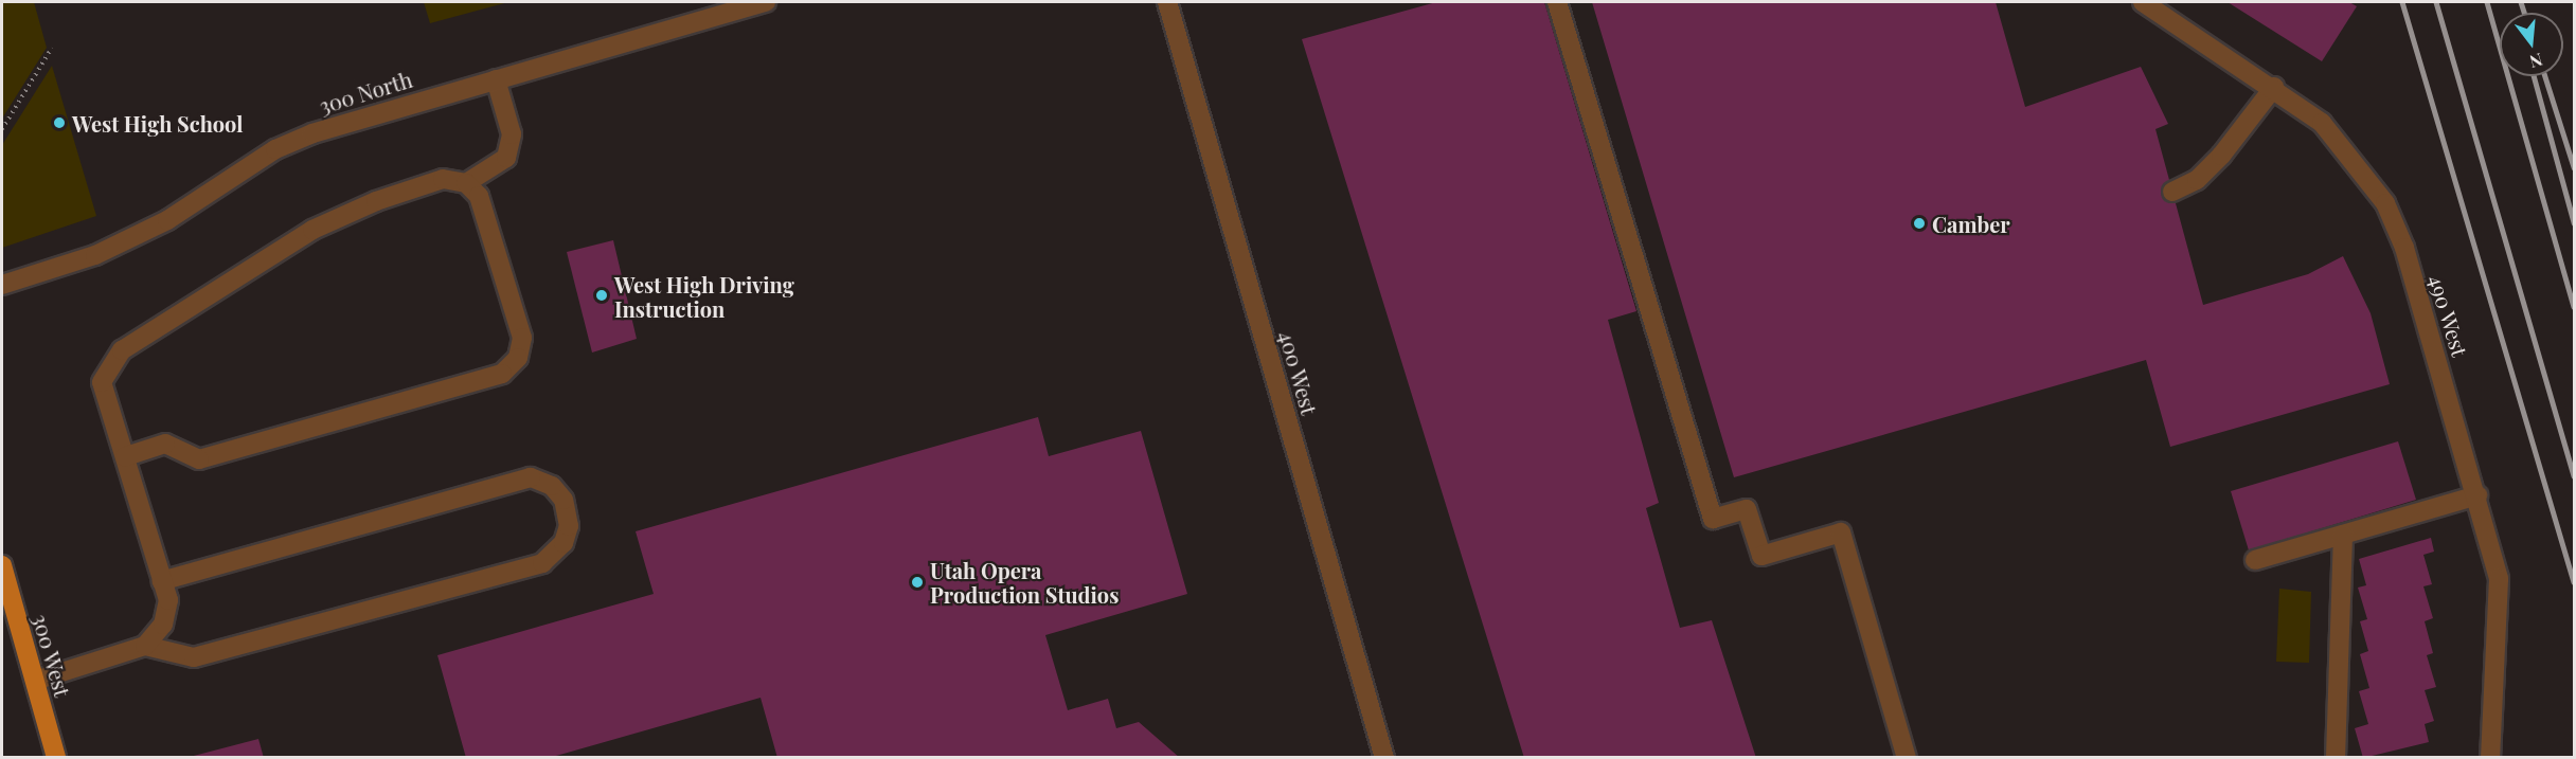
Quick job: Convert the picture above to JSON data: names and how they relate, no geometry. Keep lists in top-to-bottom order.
{
  "streets": {
    "main road": ["300 West"],
    "street": ["300 North", "490 West", "400 West"]
  },
  "places": [
    "West High School",
    "Camber",
    "West High Driving Instruction",
    "Utah Opera Production Studios"
  ],
  "north": "bottom"
}
